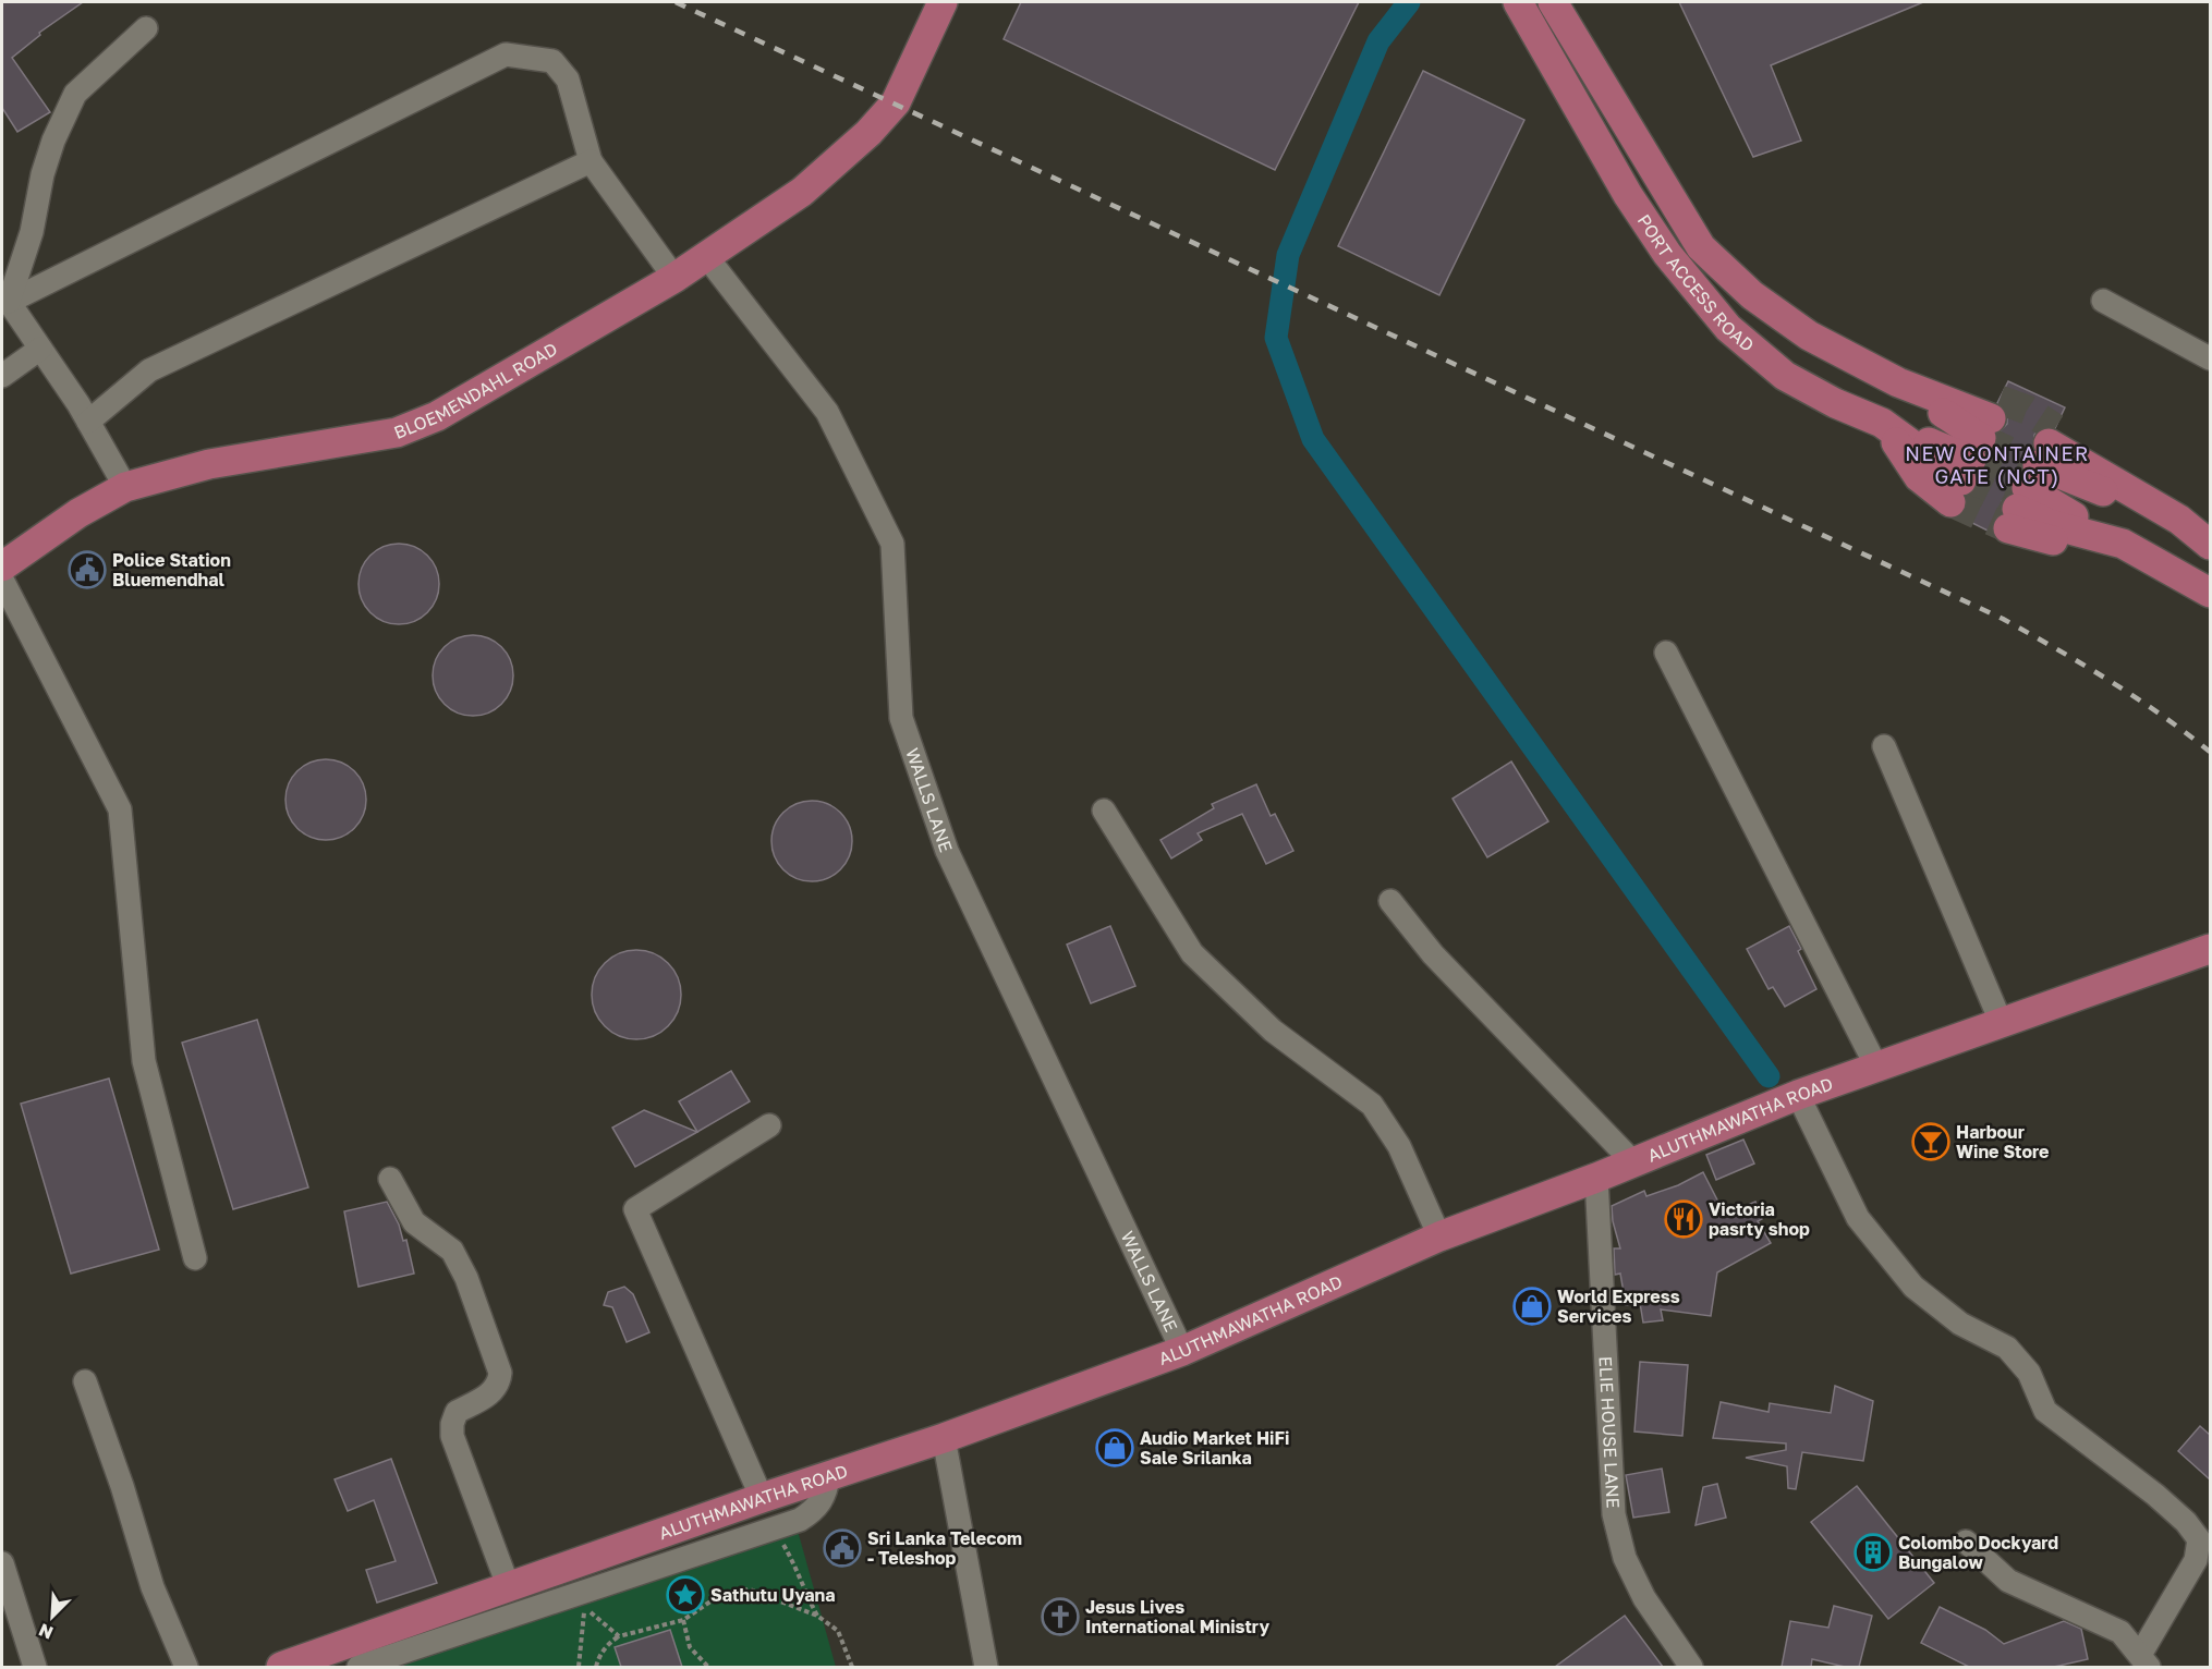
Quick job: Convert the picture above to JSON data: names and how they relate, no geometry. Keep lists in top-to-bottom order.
{
  "streets": {
    "main road": ["PORT ACCESS ROAD", "BLOEMENDAHL ROAD", "ALUTHMAWATHA ROAD"],
    "street": ["WALLS LANE", "ELIE HOUSE LANE"]
  },
  "crossings": [
    ["BLOEMENDAHL ROAD", "WALLS LANE"],
    ["WALLS LANE", "ALUTHMAWATHA ROAD"],
    ["ALUTHMAWATHA ROAD", "ELIE HOUSE LANE"]
  ],
  "districts": ["NEW CONTAINER GATE (NCT)"],
  "places": {
    "public building": ["Police Station Bluemendhal", "Sri Lanka Telecom - Teleshop"],
    "bar": ["Harbour Wine Store"],
    "restaurant": ["Victoria pasrty shop"],
    "shop": ["World Express Services", "Audio Market HiFi Sale Srilanka"],
    "building": ["Colombo Dockyard Bungalow"],
    "place": ["Sathutu Uyana"],
    "church": ["Jesus Lives International Ministry"]
  },
  "north": "bottom left"
}
